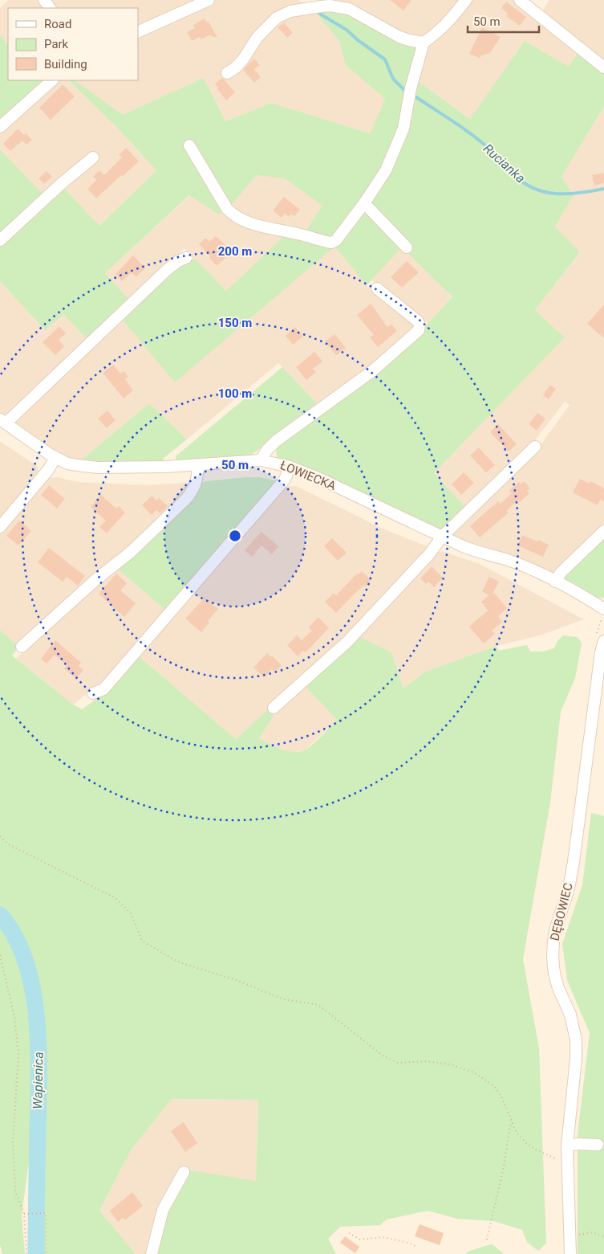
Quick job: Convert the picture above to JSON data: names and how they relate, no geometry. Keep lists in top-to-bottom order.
{
  "streets": {
    "street": ["ŁOWIECKA", "DĘBOWIEC"]
  },
  "water": ["Rucianka", "Wapienica"],
  "legend": ["Road", "Park", "Building"],
  "scale_bar": "50 m",
  "rings": [
    "200 m",
    "150 m",
    "100 m",
    "50 m"
  ]
}
